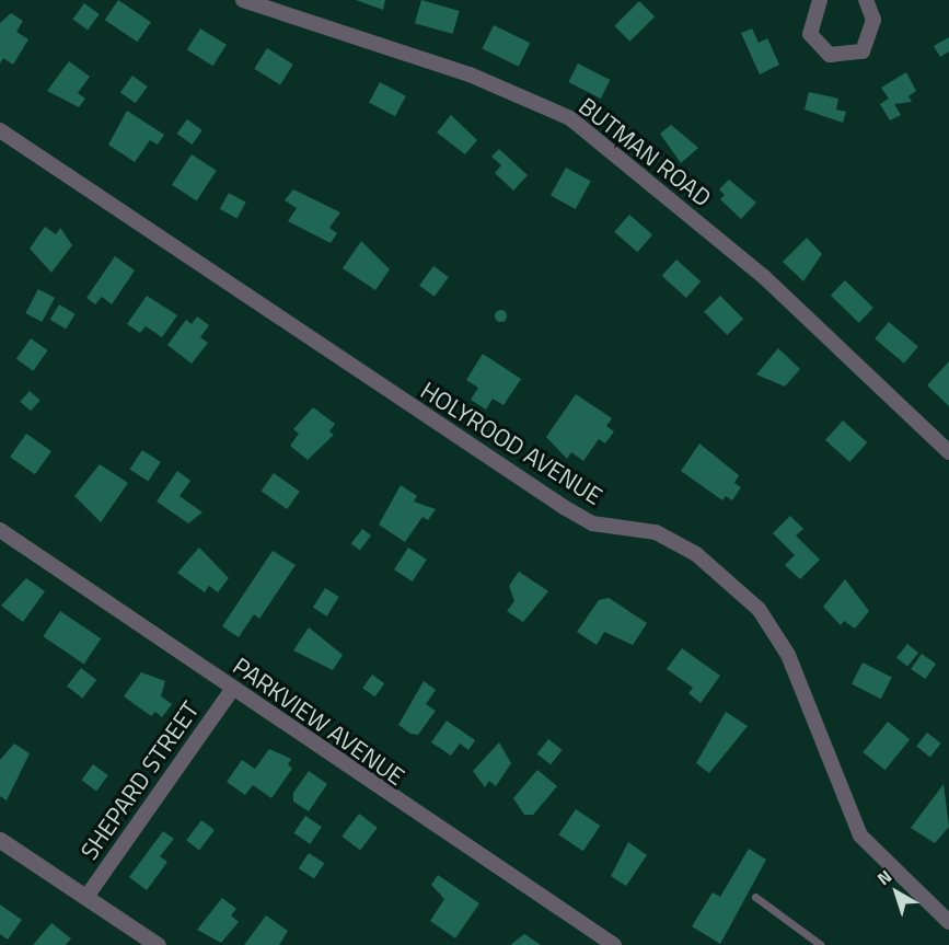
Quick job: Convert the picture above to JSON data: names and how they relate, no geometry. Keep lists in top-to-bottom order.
{
  "streets": {
    "street": [
      "BUTMAN ROAD",
      "HOLYROOD AVENUE",
      "PARKVIEW AVENUE",
      "SHEPARD STREET"
    ]
  },
  "crossings": [
    ["PARKVIEW AVENUE", "SHEPARD STREET"]
  ],
  "north": "top left"
}
